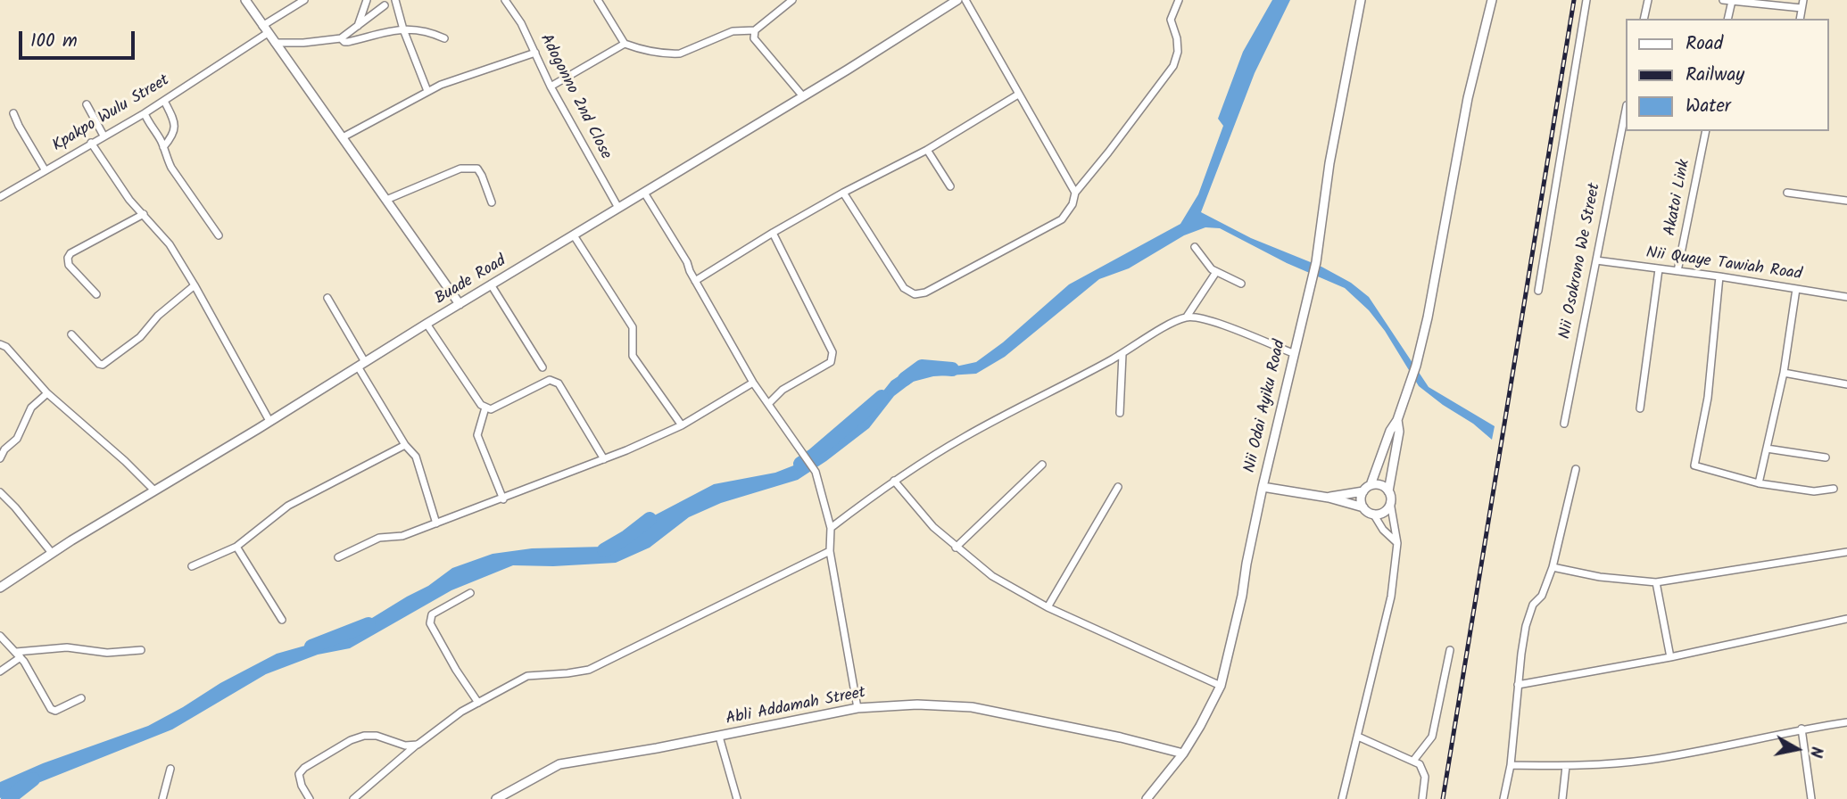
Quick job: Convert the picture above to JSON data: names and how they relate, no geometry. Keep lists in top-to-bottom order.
{
  "streets": {
    "street": [
      "Adogonno 2nd Close",
      "Kpakpo Wulu Street",
      "Akatoi Link",
      "Nii Osokrono We Street",
      "Nii Quaye Tawiah Road",
      "Buade Road",
      "Nii Odai Ayiku Road",
      "Abli Addamah Street"
    ]
  },
  "crossings": [
    ["Adogonno 2nd Close", "Buade Road"],
    ["Akatoi Link", "Nii Quaye Tawiah Road"],
    ["Nii Osokrono We Street", "Nii Quaye Tawiah Road"],
    ["Nii Odai Ayiku Road", "Abli Addamah Street"]
  ],
  "legend": ["Road", "Railway", "Water"],
  "scale_bar": "100 m",
  "north": "right"
}
